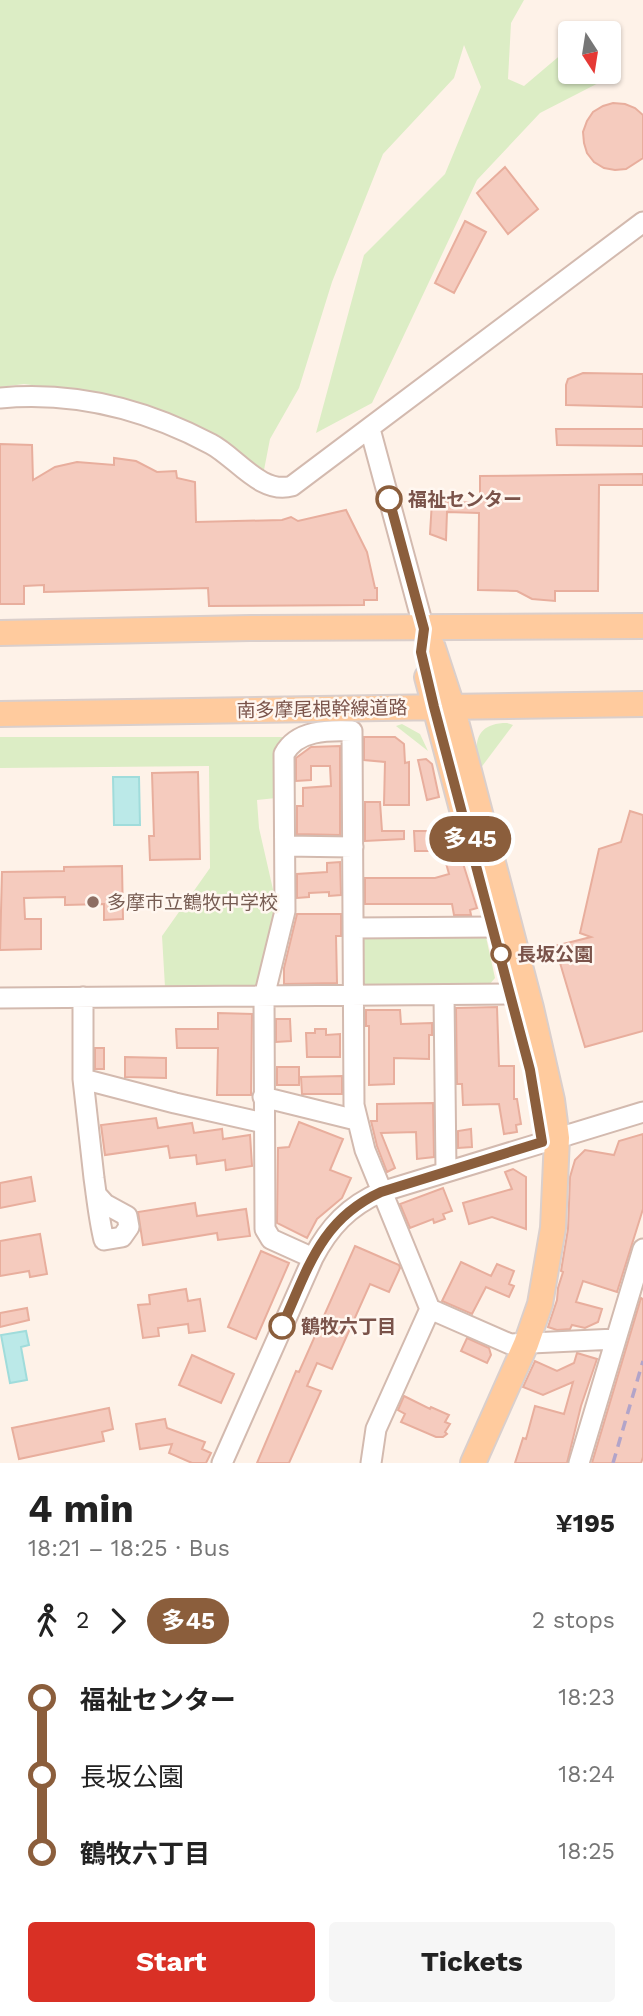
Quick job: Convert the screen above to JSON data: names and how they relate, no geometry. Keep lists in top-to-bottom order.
{
  "streets": {
    "main road": ["南多摩尾根幹線道路"]
  },
  "places": [
    "福祉センター",
    "多摩市立鶴牧中学校",
    "長坂公園",
    "鶴牧六丁目"
  ],
  "lines": ["bus line 多45"],
  "north": "bottom",
  "page": {
    "on_map": "多45",
    "heading": ["4 min", "18:21 – 18:25 · Bus", "¥195"],
    "legs": ["2", "多45", "2 stops"],
    "list": [
      {
        "name": "福祉センター",
        "value": "18:23"
      },
      {
        "name": "長坂公園",
        "value": "18:24"
      },
      {
        "name": "鶴牧六丁目",
        "value": "18:25"
      }
    ],
    "buttons": ["Start", "Tickets"]
  }
}
